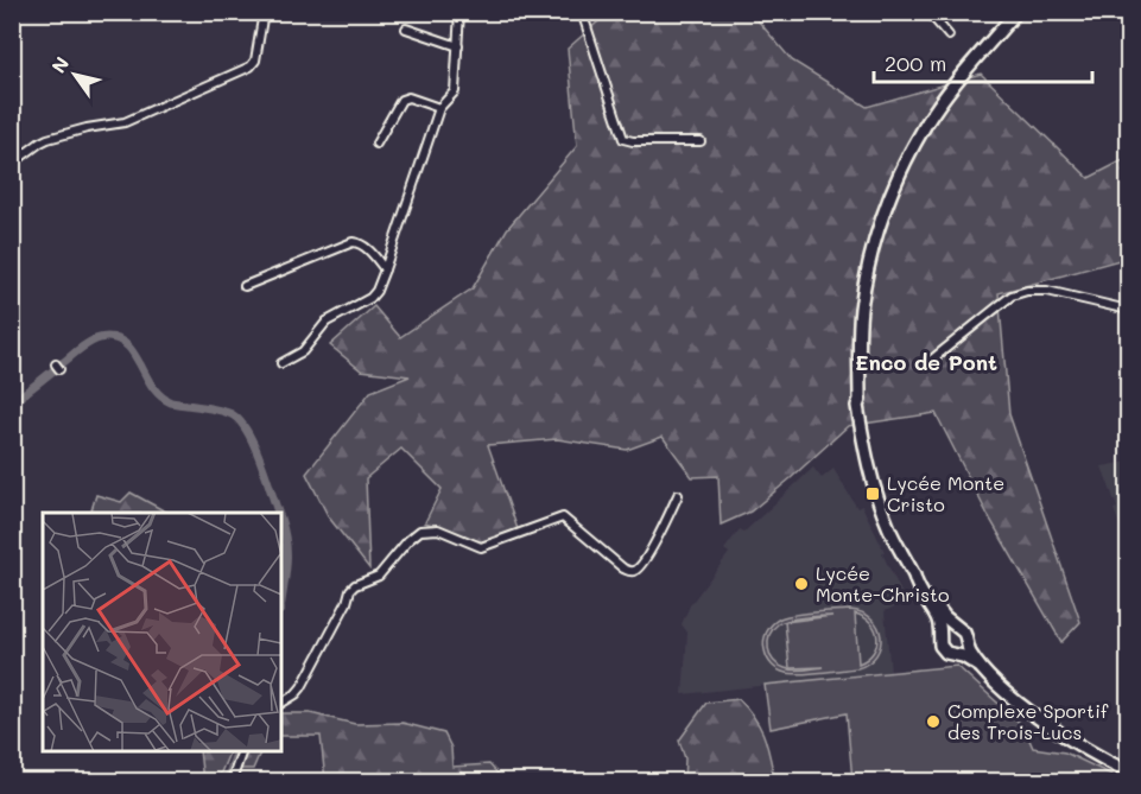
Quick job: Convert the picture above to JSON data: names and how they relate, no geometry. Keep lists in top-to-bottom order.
{
  "districts": ["Enco de Pont"],
  "places": {
    "transit": ["Lycée Monte Cristo"],
    "other": ["Lycée Monte-Christo", "Complexe Sportif des Trois-Lucs"]
  },
  "scale_bar": "200 m",
  "north": "top left"
}
